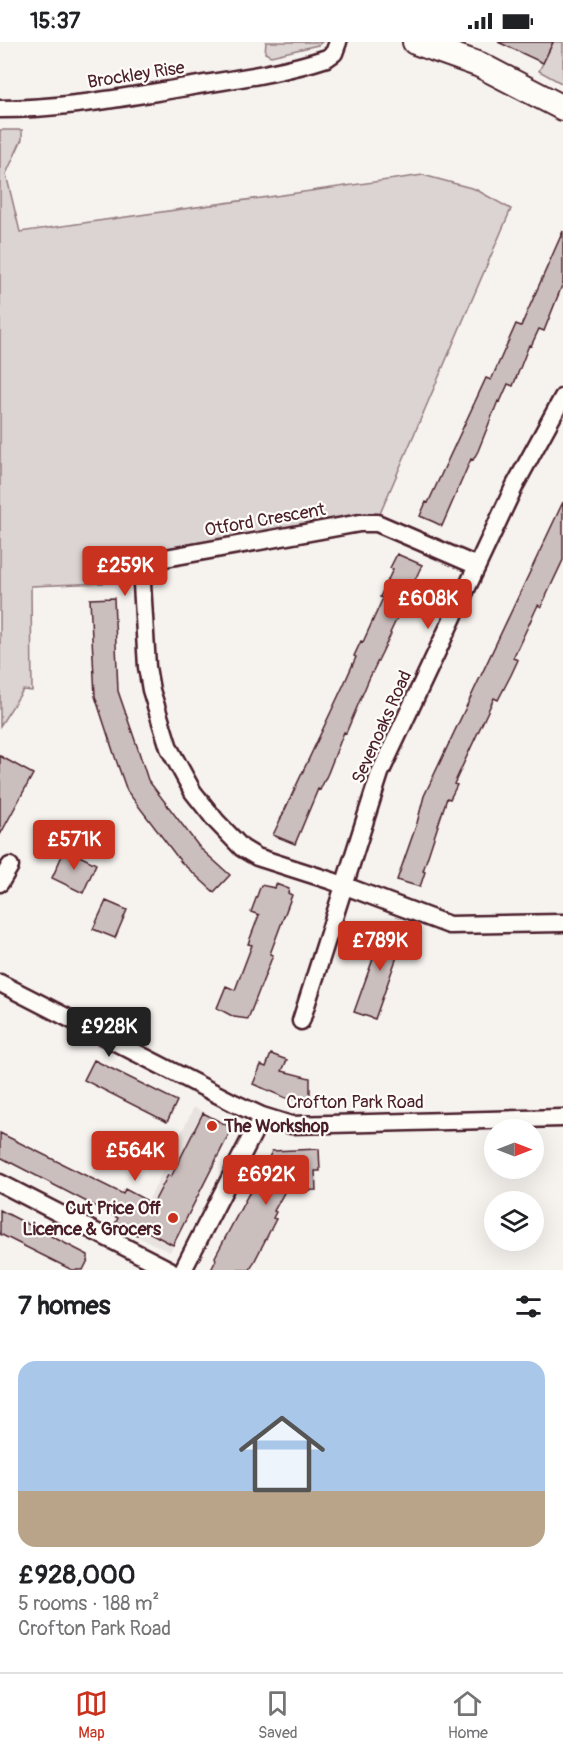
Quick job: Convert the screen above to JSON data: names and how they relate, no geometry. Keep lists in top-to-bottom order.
{
  "streets": {
    "street": [
      "Brockley Rise",
      "Otford Crescent",
      "Sevenoaks Road",
      "Crofton Park Road"
    ]
  },
  "crossings": [
    ["Otford Crescent", "Sevenoaks Road"]
  ],
  "places": ["The Workshop", "Cut Price Off Licence & Grocers"],
  "north": "right",
  "page": {
    "status": "15:37",
    "price": [
      "£259K",
      "£608K",
      "£571K",
      "£789K",
      "£928K",
      "£564K",
      "£692K"
    ],
    "heading": "7 homes",
    "list": [
      {
        "name": "£928,000",
        "note": "5 rooms · 188 m² · Crofton Park Road"
      }
    ],
    "tabs": ["Map", "Saved", "Home"]
  }
}
